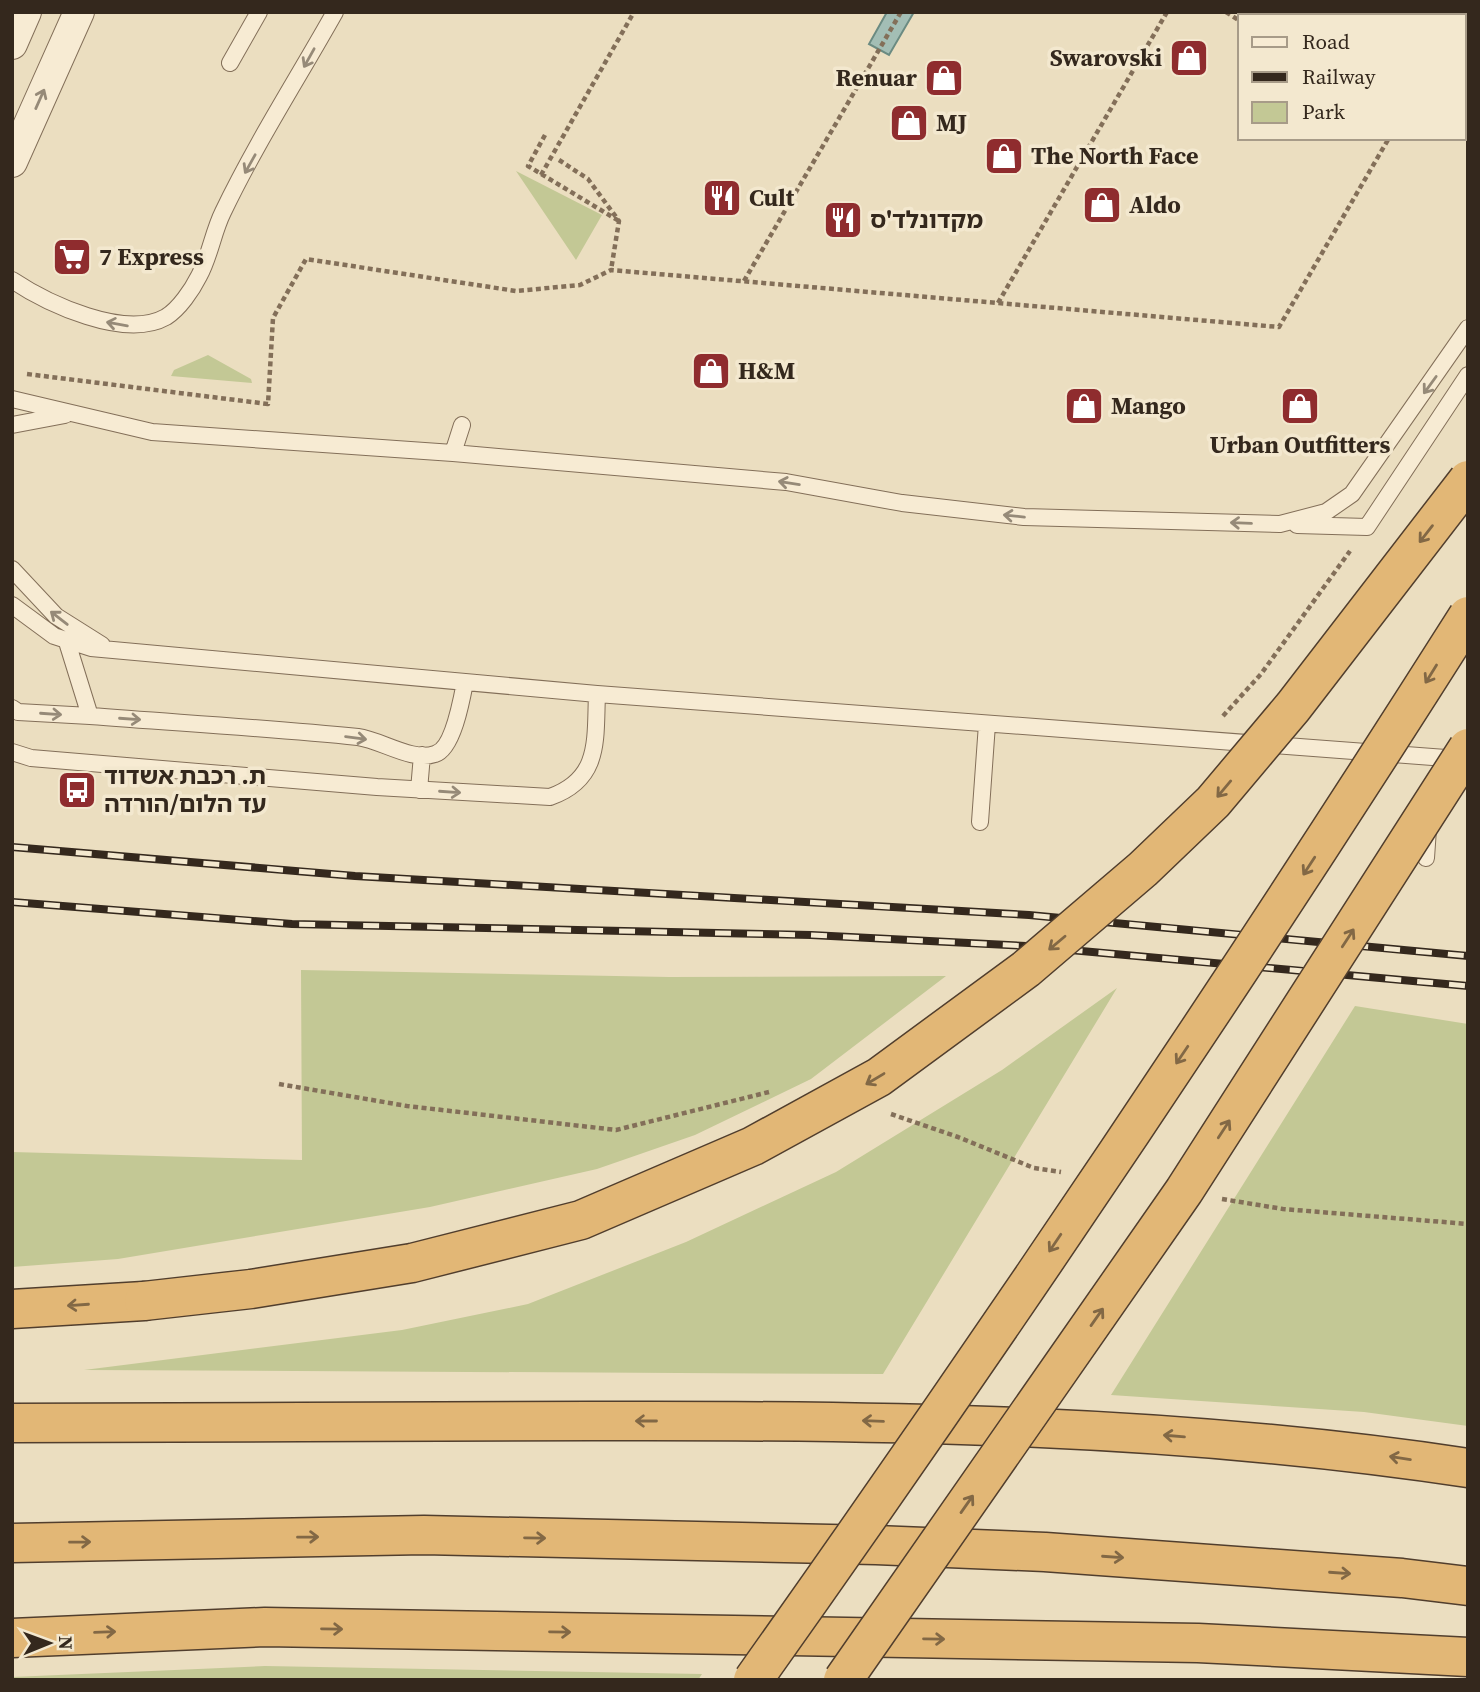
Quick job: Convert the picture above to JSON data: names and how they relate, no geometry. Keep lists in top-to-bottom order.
{
  "places": {
    "shop": [
      "Swarovski",
      "Renuar",
      "MJ",
      "The North Face",
      "Aldo",
      "H&M",
      "Mango",
      "Urban Outfitters"
    ],
    "restaurant": ["Cult", "מקדונלד'ס"],
    "supermarket": ["7 Express"],
    "bus stop": ["ת. רכבת אשדוד עד הלום/הורדה"]
  },
  "legend": ["Road", "Railway", "Park"],
  "north": "right"
}
